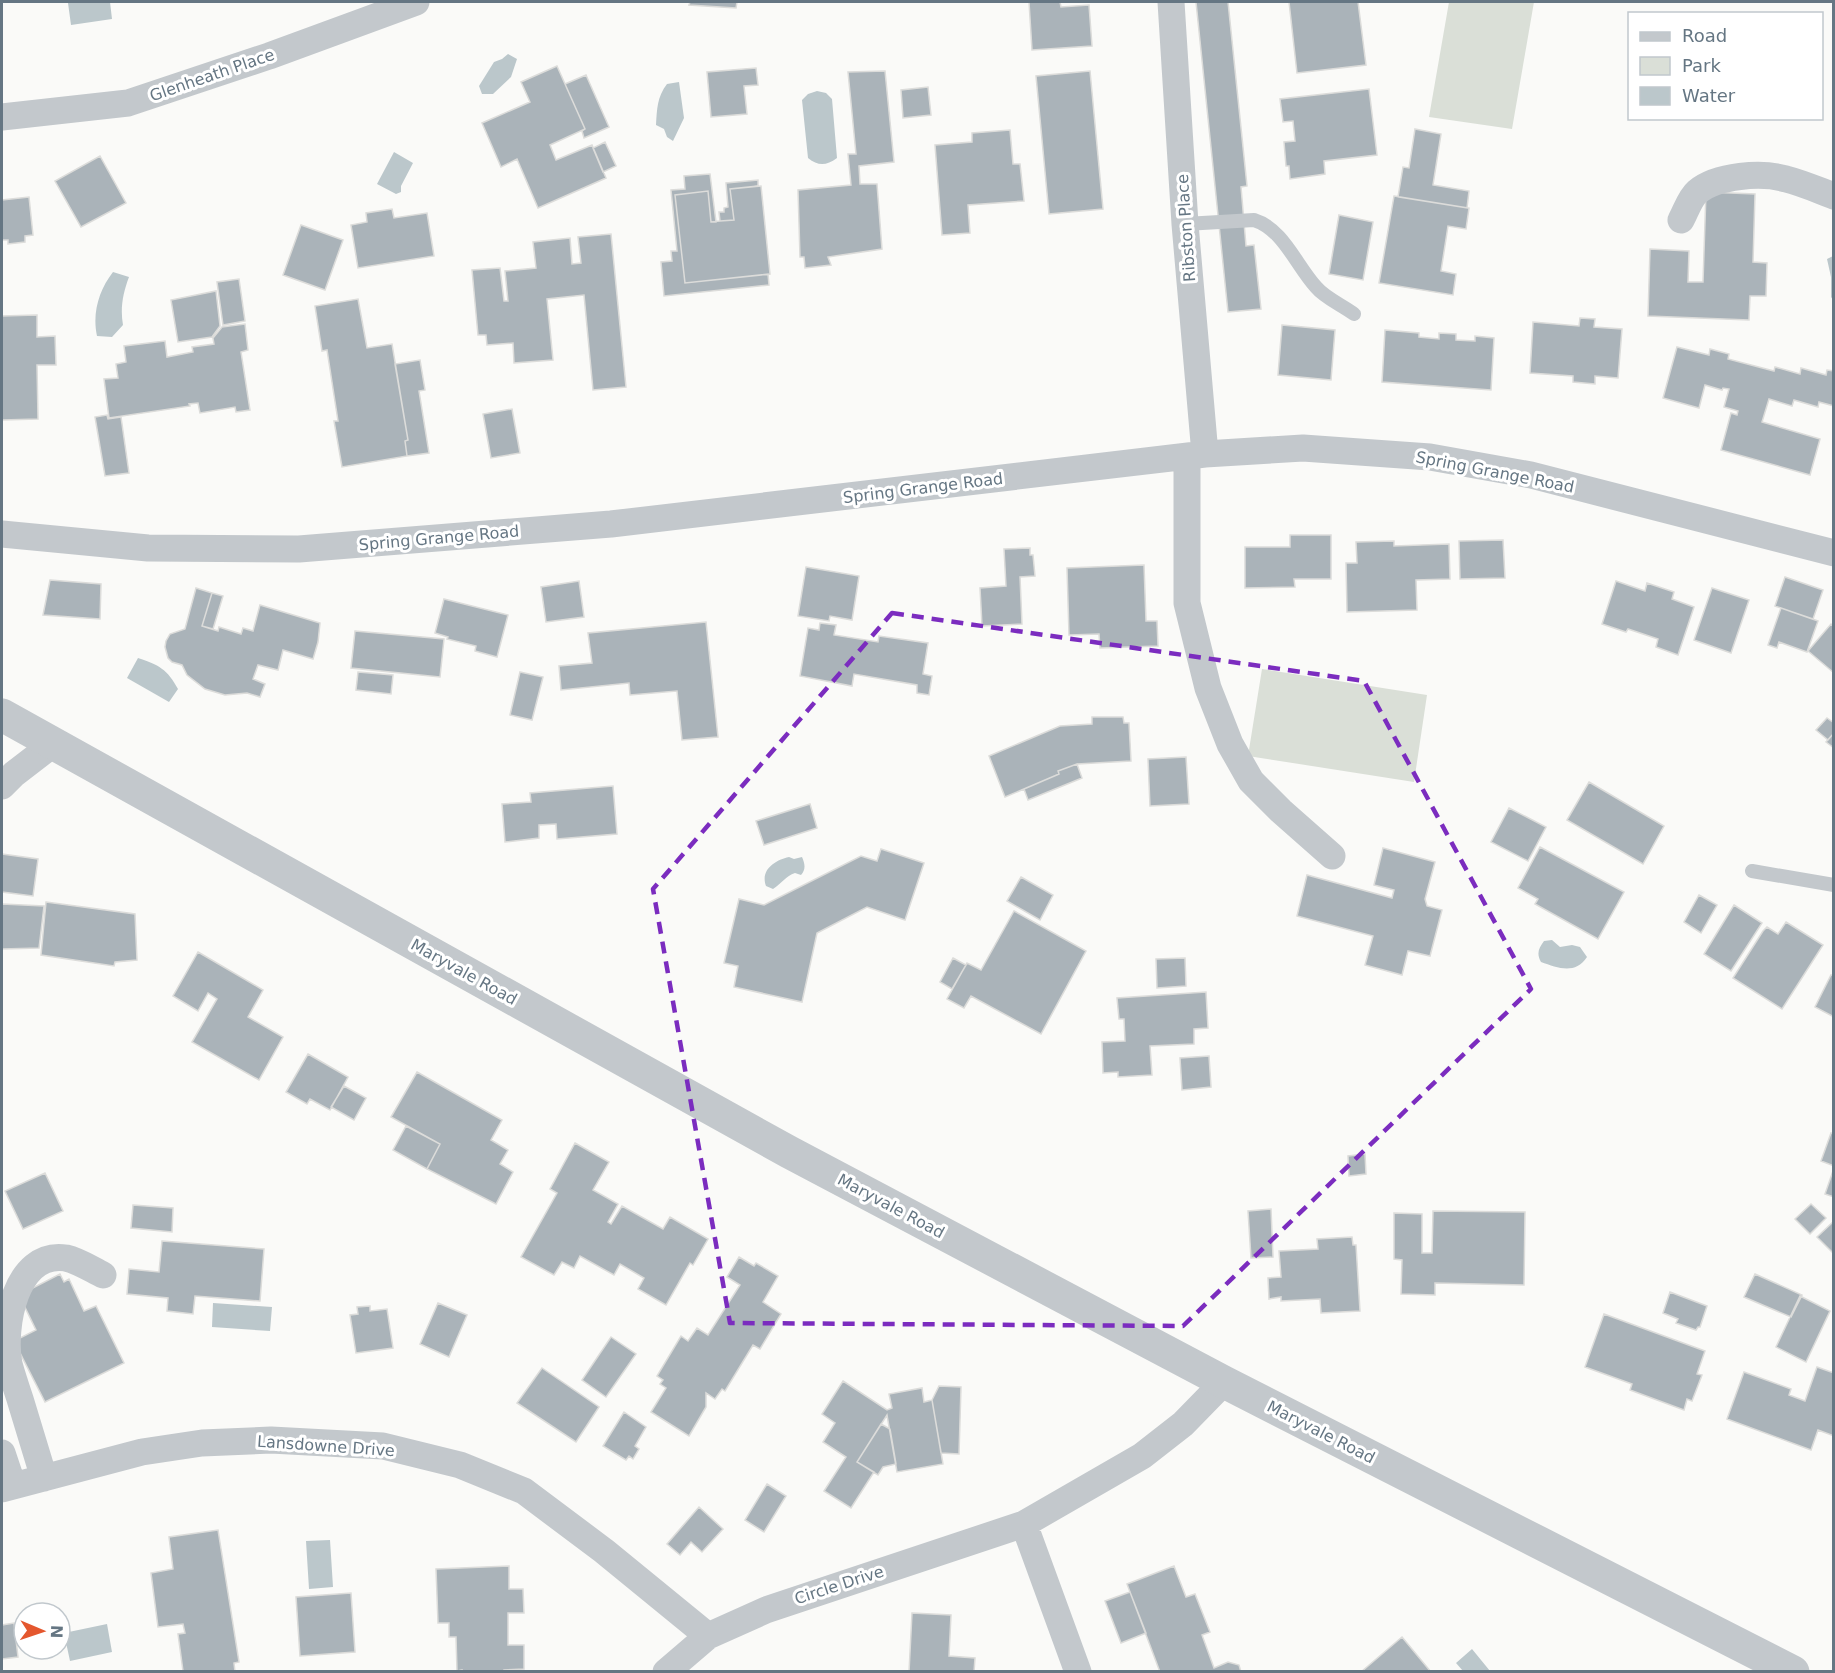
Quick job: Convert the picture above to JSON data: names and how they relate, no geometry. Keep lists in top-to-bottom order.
{
  "streets": {
    "street": [
      "Glenheath Place",
      "Ribston Place",
      "Spring Grange Road",
      "Maryvale Road",
      "Lansdowne Drive",
      "Circle Drive"
    ]
  },
  "crossings": [
    ["Ribston Place", "Spring Grange Road"],
    ["Maryvale Road", "Circle Drive"],
    ["Lansdowne Drive", "Circle Drive"]
  ],
  "legend": ["Road", "Park", "Water"],
  "north": "right"
}
